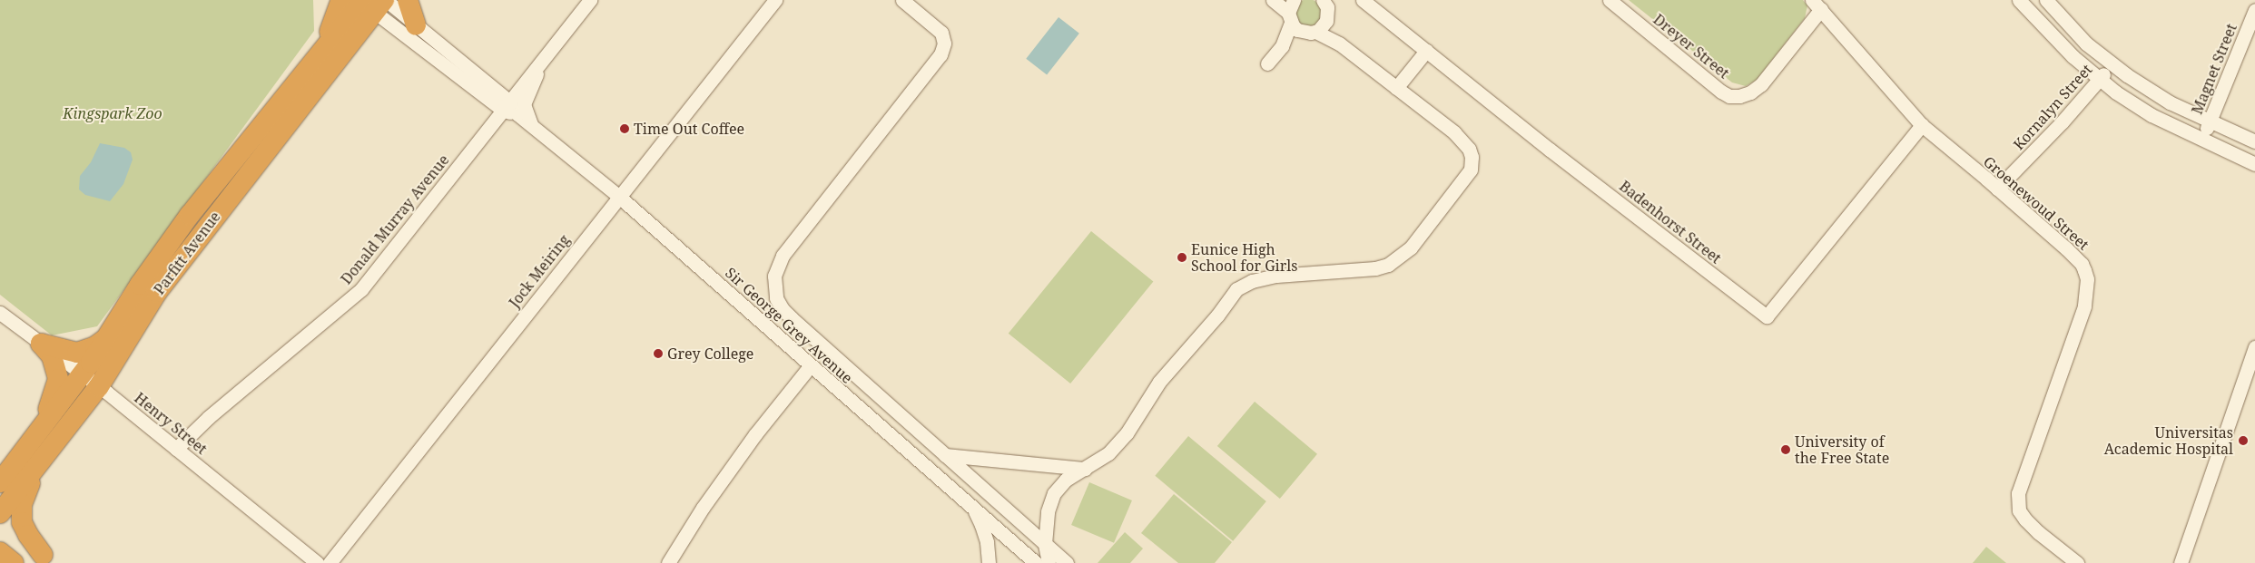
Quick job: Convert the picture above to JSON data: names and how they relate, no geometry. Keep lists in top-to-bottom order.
{
  "streets": {
    "highway": ["Parfitt Avenue"],
    "street": [
      "Dreyer Street",
      "Magnet Street",
      "Kornalyn Street",
      "Groenewoud Street",
      "Donald Murray Avenue",
      "Badenhorst Street",
      "Jock Meiring",
      "Sir George Grey Avenue",
      "Henry Street"
    ]
  },
  "crossings": [
    ["Dreyer Street", "Groenewoud Street"],
    ["Kornalyn Street", "Groenewoud Street"],
    ["Groenewoud Street", "Badenhorst Street"],
    ["Donald Murray Avenue", "Sir George Grey Avenue"],
    ["Donald Murray Avenue", "Henry Street"],
    ["Parfitt Avenue", "Sir George Grey Avenue"],
    ["Parfitt Avenue", "Henry Street"],
    ["Jock Meiring", "Sir George Grey Avenue"]
  ],
  "parks": ["Kingspark Zoo"],
  "places": [
    "Time Out Coffee",
    "Eunice High School for Girls",
    "Grey College",
    "Universitas Academic Hospital",
    "University of the Free State"
  ]
}
